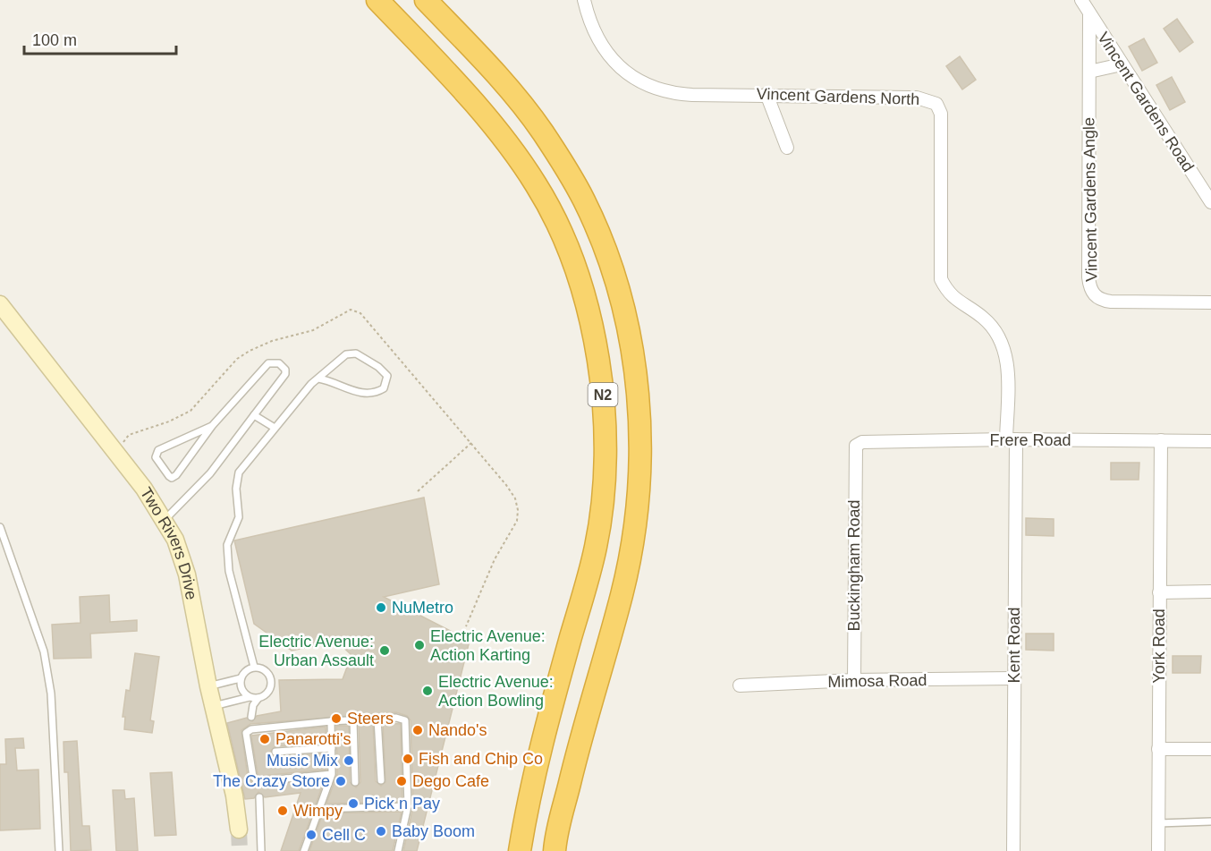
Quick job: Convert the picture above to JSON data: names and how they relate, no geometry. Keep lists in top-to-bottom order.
{
  "streets": {
    "highway": ["N2"],
    "main road": ["Two Rivers Drive"],
    "street": [
      "Vincent Gardens North",
      "Vincent Gardens Road",
      "Vincent Gardens Angle",
      "Frere Road",
      "Buckingham Road",
      "Kent Road",
      "York Road",
      "Mimosa Road"
    ]
  },
  "crossings": [
    ["Vincent Gardens North", "Frere Road"],
    ["Vincent Gardens North", "Kent Road"],
    ["Vincent Gardens Road", "Vincent Gardens Angle"],
    ["Frere Road", "Buckingham Road"],
    ["Frere Road", "Kent Road"],
    ["Frere Road", "York Road"],
    ["Buckingham Road", "Mimosa Road"],
    ["Kent Road", "Mimosa Road"]
  ],
  "places": [
    "NuMetro",
    "Electric Avenue: Action Karting",
    "Electric Avenue: Urban Assault",
    "Electric Avenue: Action Bowling",
    "Steers",
    "Nando's",
    "Panarotti's",
    "Fish and Chip Co",
    "Music Mix",
    "The Crazy Store",
    "Dego Cafe",
    "Pick n Pay",
    "Wimpy",
    "Baby Boom",
    "Cell C"
  ],
  "scale_bar": "100 m"
}
